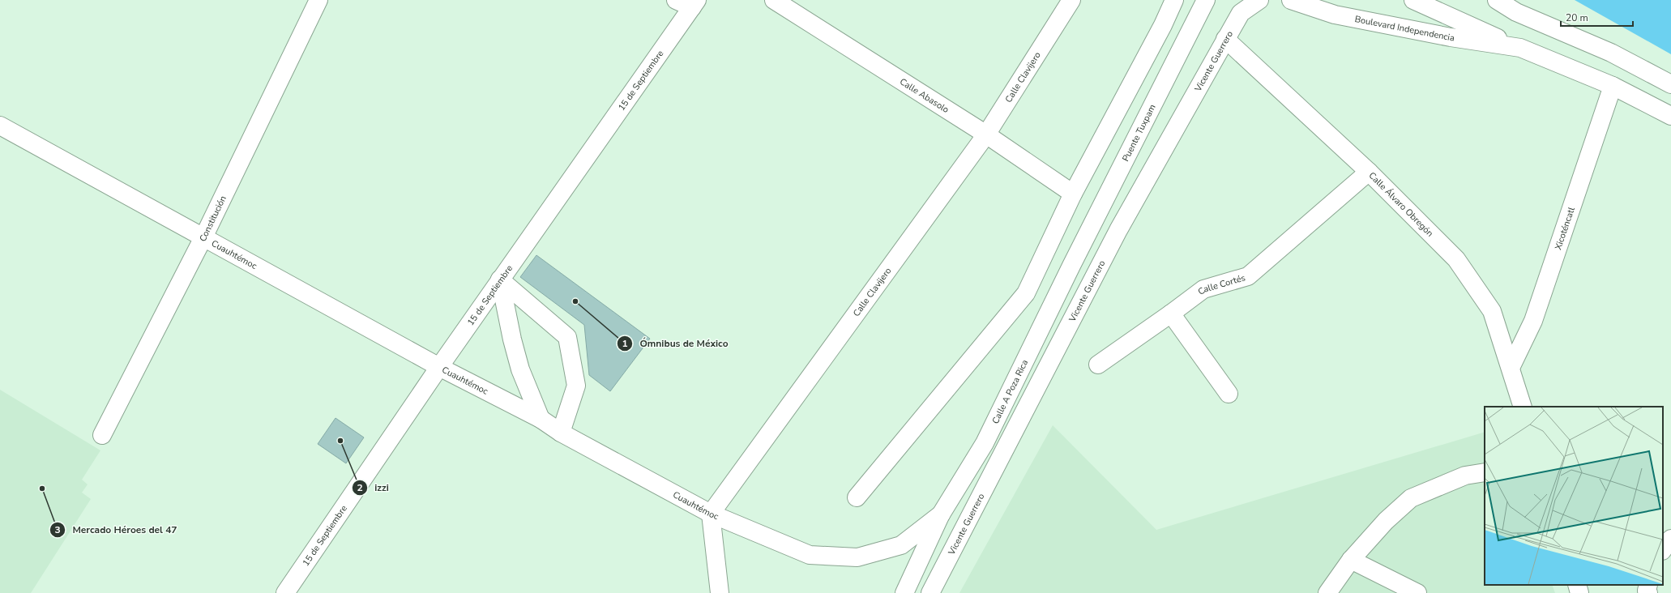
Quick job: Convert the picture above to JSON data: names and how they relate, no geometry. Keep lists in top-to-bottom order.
{
  "streets": {
    "main road": [
      "Boulevard Independencia",
      "Vicente Guerrero",
      "Calle Clavijero",
      "15 de Septiembre",
      "Calle Abasolo",
      "Puente Tuxpam",
      "Calle Álvaro Obregón",
      "Constitución",
      "Xicoténcatl",
      "Cuauhtémoc",
      "Calle Cortés",
      "Calle A Poza Rica"
    ]
  },
  "crossings": [
    ["Boulevard Independencia", "Xicoténcatl"],
    ["Vicente Guerrero", "Calle Álvaro Obregón"],
    ["Calle Clavijero", "Calle Abasolo"],
    ["Calle Clavijero", "Cuauhtémoc"],
    ["15 de Septiembre", "Cuauhtémoc"],
    ["Puente Tuxpam", "Calle A Poza Rica"],
    ["Calle Álvaro Obregón", "Xicoténcatl"],
    ["Calle Álvaro Obregón", "Calle Cortés"],
    ["Constitución", "Cuauhtémoc"],
    ["Cuauhtémoc", "Calle A Poza Rica"]
  ],
  "places": ["Ómnibus de México", "izzi", "Mercado Héroes del 47"],
  "scale_bar": "20 m"
}
